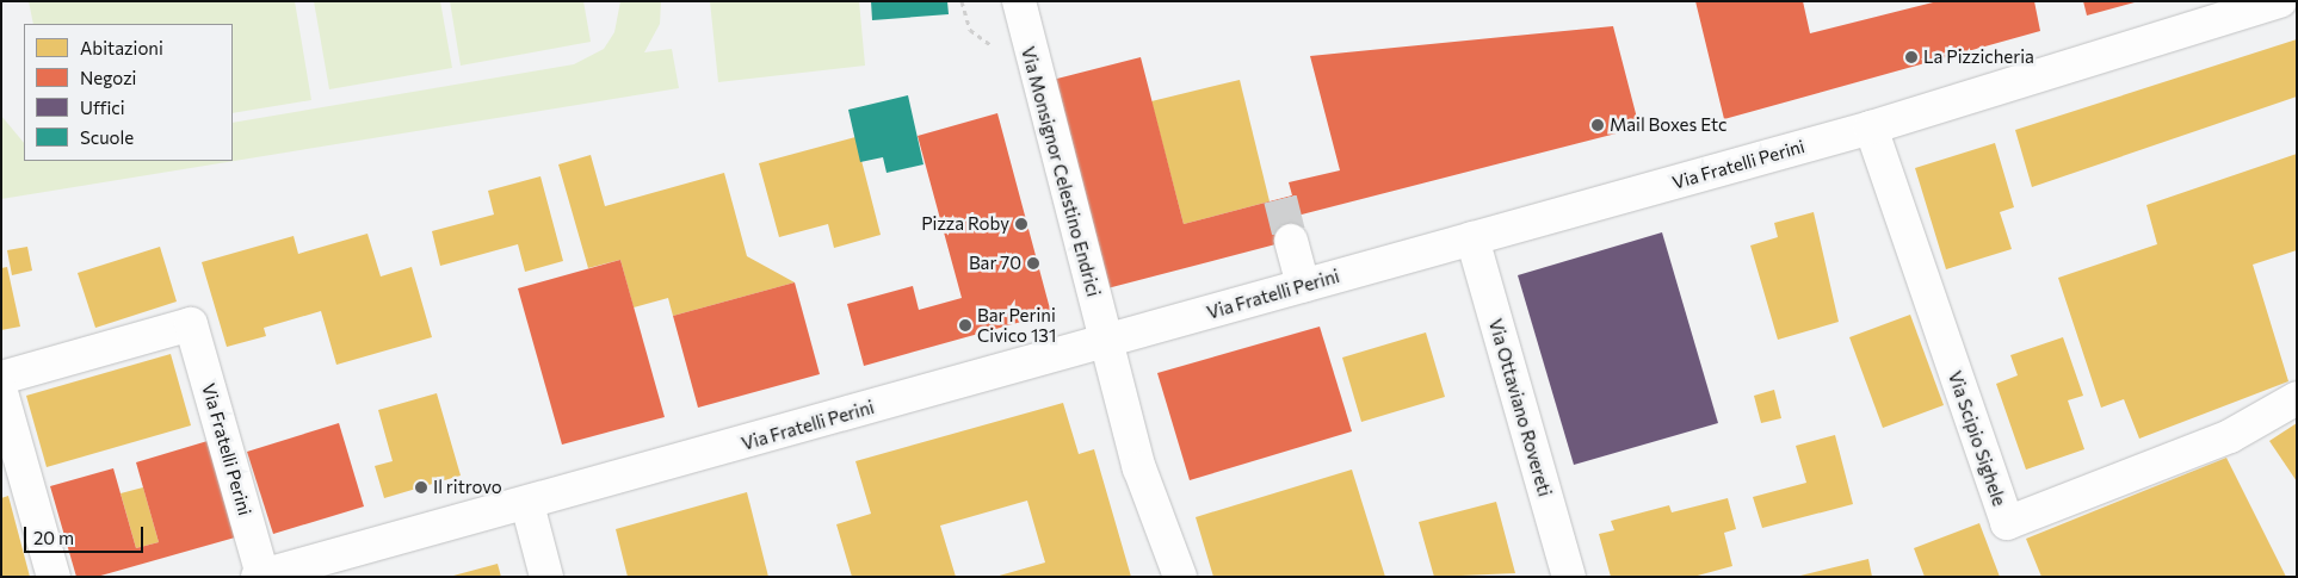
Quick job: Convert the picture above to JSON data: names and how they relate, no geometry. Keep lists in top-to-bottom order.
{
  "streets": {
    "street": [
      "Via Fratelli Perini",
      "Via Monsignor Celestino Endrici",
      "Via Ottaviano Rovereti",
      "Via Scipio Sighele"
    ]
  },
  "crossings": [
    ["Via Fratelli Perini", "Via Monsignor Celestino Endrici"],
    ["Via Fratelli Perini", "Via Ottaviano Rovereti"],
    ["Via Fratelli Perini", "Via Scipio Sighele"]
  ],
  "places": [
    "La Pizzicheria",
    "Mail Boxes Etc",
    "Pizza Roby",
    "Bar 70",
    "Bar Perini Civico 131",
    "Il ritrovo"
  ],
  "legend": [
    "Abitazioni",
    "Negozi",
    "Uffici",
    "Scuole"
  ],
  "scale_bar": "20 m"
}
